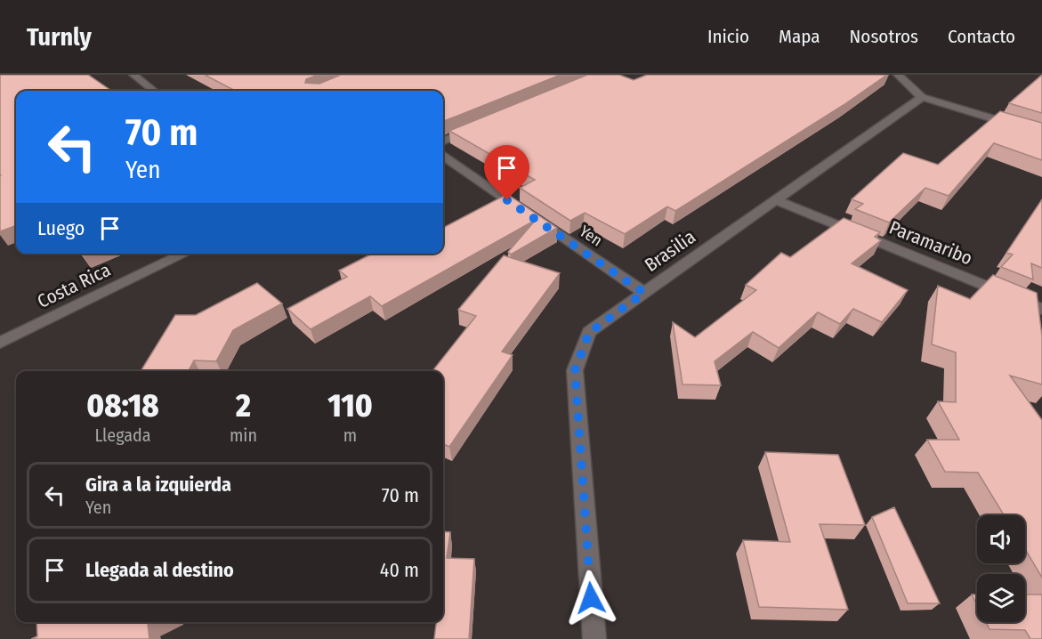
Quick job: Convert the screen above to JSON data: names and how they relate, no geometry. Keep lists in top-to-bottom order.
{
  "streets": {
    "street": [
      "Yen",
      "Paramaribo",
      "Brasilia",
      "Costa Rica"
    ]
  },
  "crossings": [
    ["Yen", "Brasilia"],
    ["Paramaribo", "Brasilia"]
  ],
  "page": {
    "header": "Turnly",
    "nav": [
      "Inicio",
      "Mapa",
      "Nosotros",
      "Contacto"
    ],
    "turn": ["70 m", "Yen"],
    "then": "Luego",
    "eta": [
      "08:18",
      "Llegada",
      "2",
      "min",
      "110",
      "m"
    ],
    "list": [
      {
        "name": "Gira a la izquierda",
        "note": "Yen",
        "value": "70 m"
      },
      {
        "name": "Llegada al destino",
        "value": "40 m"
      }
    ]
  }
}
